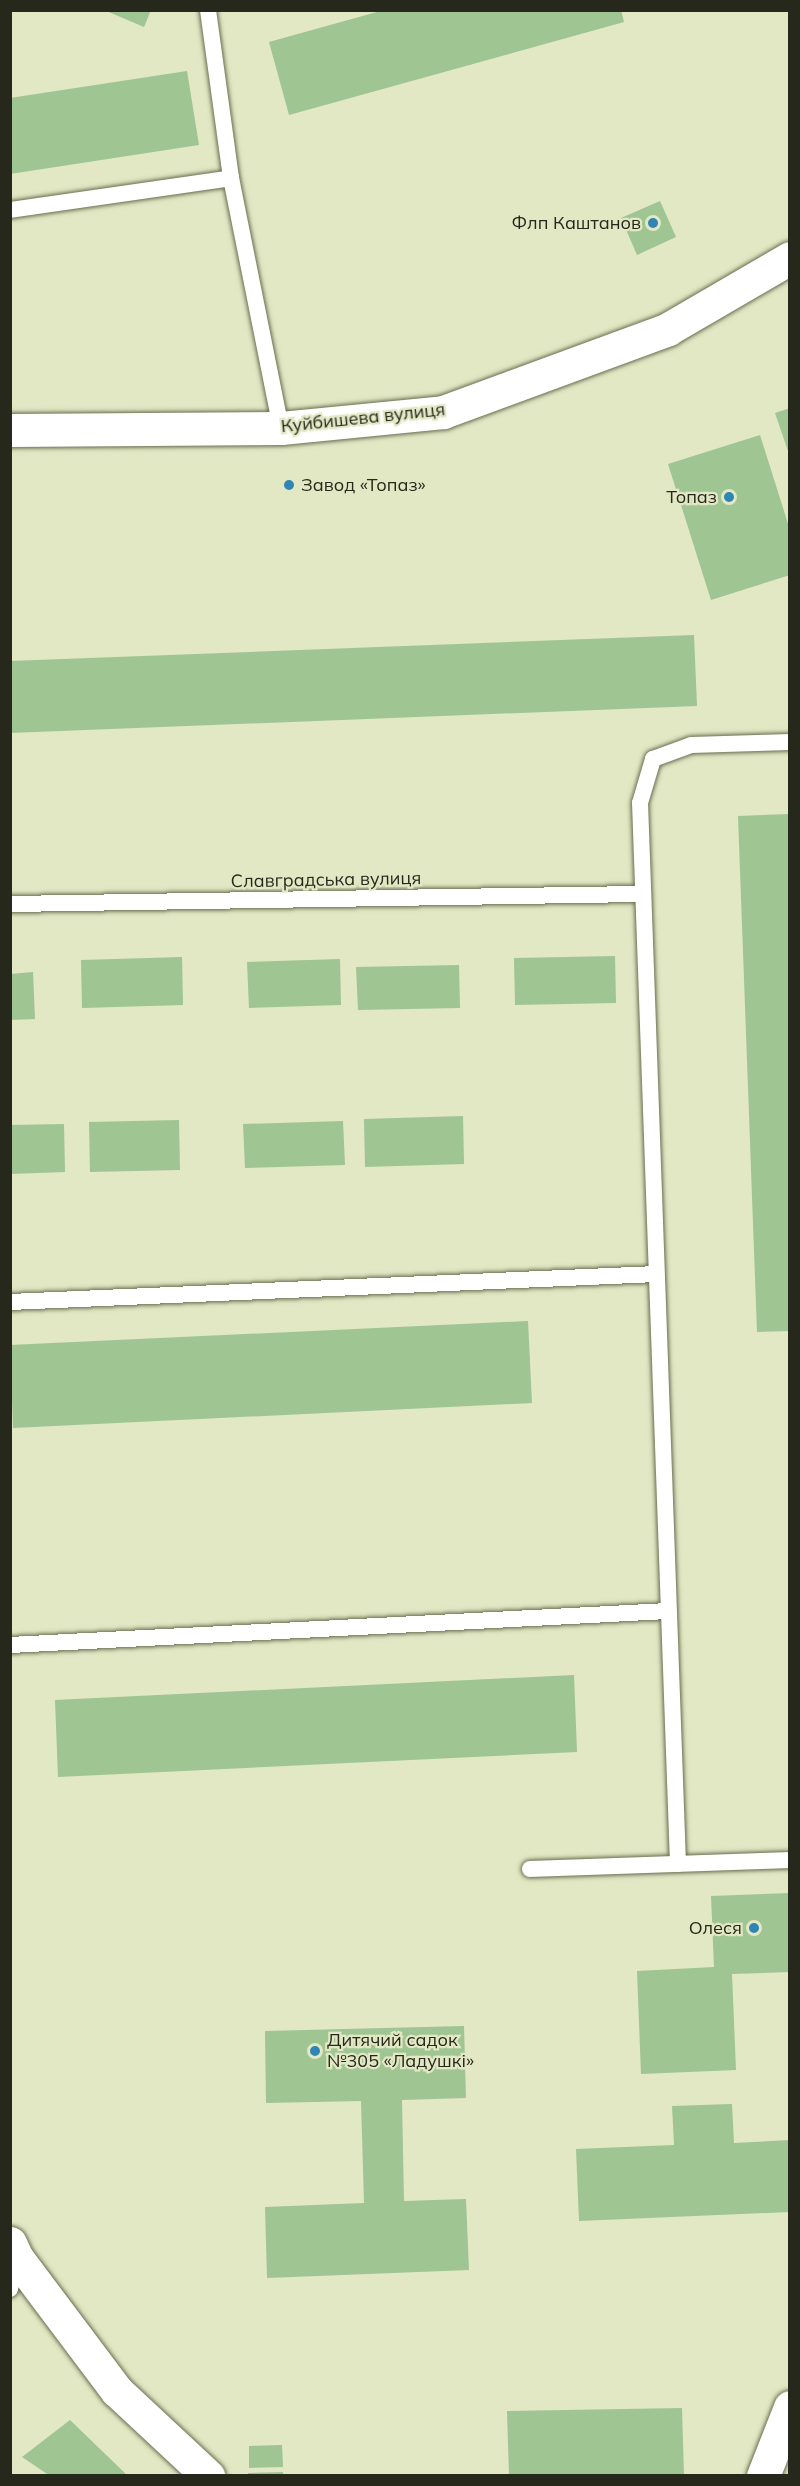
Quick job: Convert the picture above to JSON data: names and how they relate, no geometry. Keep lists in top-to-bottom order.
{
  "streets": {
    "main road": ["Куйбишева вулиця"],
    "lane": ["Славградська вулиця"]
  },
  "places": [
    "Флп Каштанов",
    "Завод «Топаз»",
    "Топаз",
    "Олеся",
    "Дитячий садок №305 «Ладушкі»"
  ]
}
